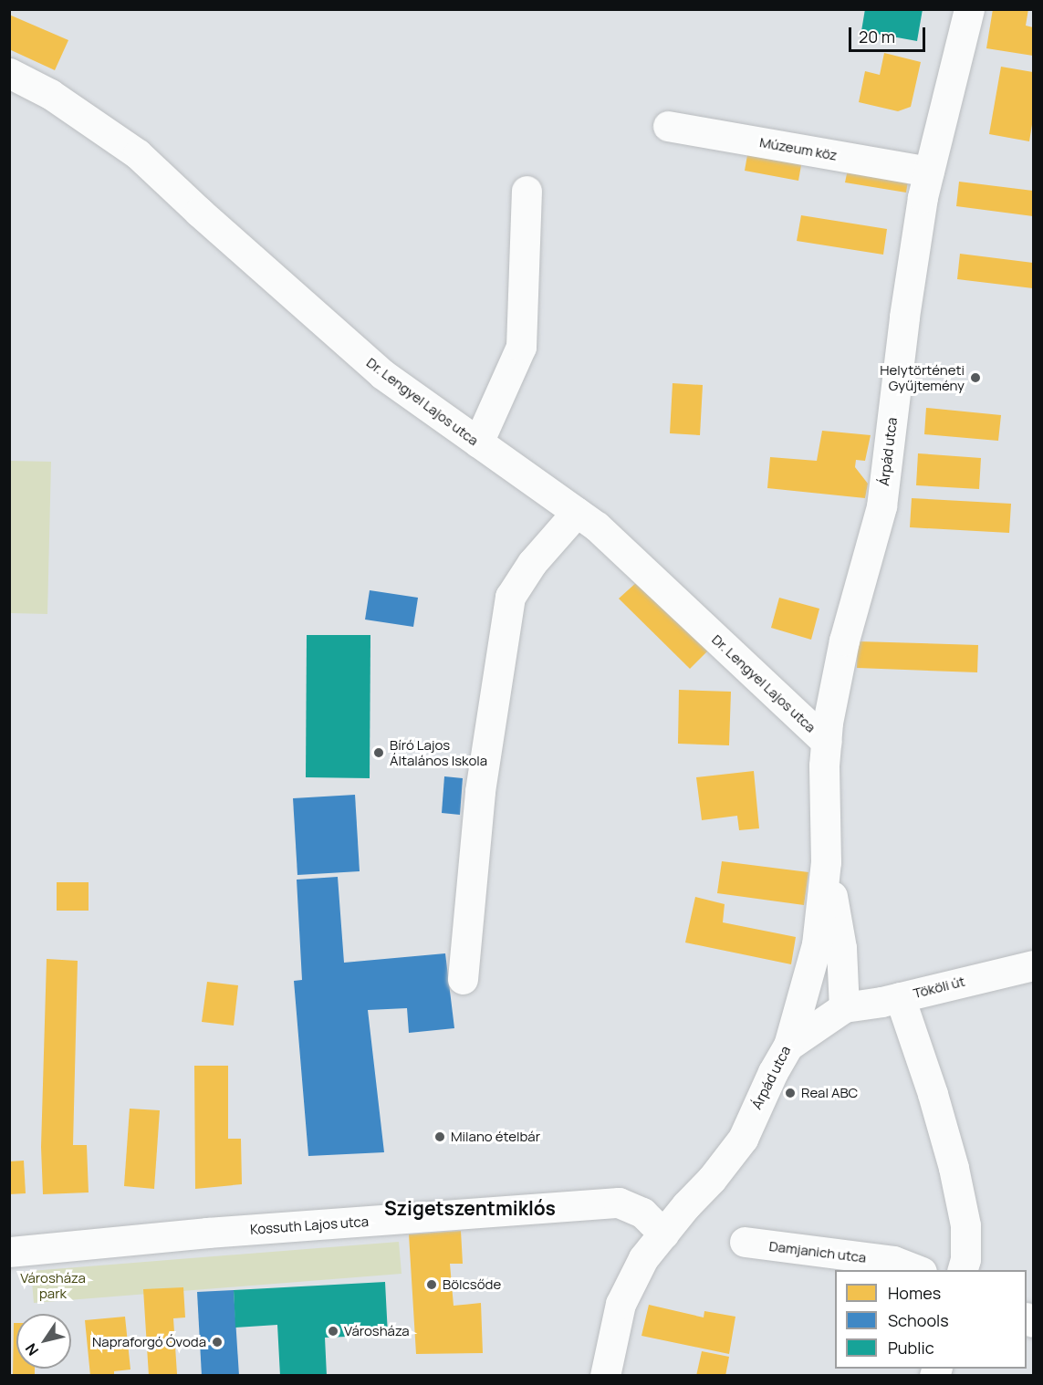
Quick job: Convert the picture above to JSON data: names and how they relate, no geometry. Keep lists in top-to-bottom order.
{
  "streets": {
    "street": [
      "Múzeum köz",
      "Dr. Lengyel Lajos utca",
      "Árpád utca",
      "Tököli út",
      "Kossuth Lajos utca",
      "Damjanich utca"
    ]
  },
  "crossings": [
    ["Múzeum köz", "Árpád utca"],
    ["Dr. Lengyel Lajos utca", "Árpád utca"],
    ["Árpád utca", "Tököli út"],
    ["Árpád utca", "Kossuth Lajos utca"]
  ],
  "districts": ["Szigetszentmiklós"],
  "parks": ["Városháza park"],
  "places": [
    "Helytörténeti Gyűjtemény",
    "Bíró Lajos Általános Iskola",
    "Real ABC",
    "Milano ételbár",
    "Bölcsőde",
    "Városháza",
    "Napraforgó Óvoda"
  ],
  "legend": ["Homes", "Schools", "Public"],
  "scale_bar": "20 m",
  "north": "bottom left"
}
